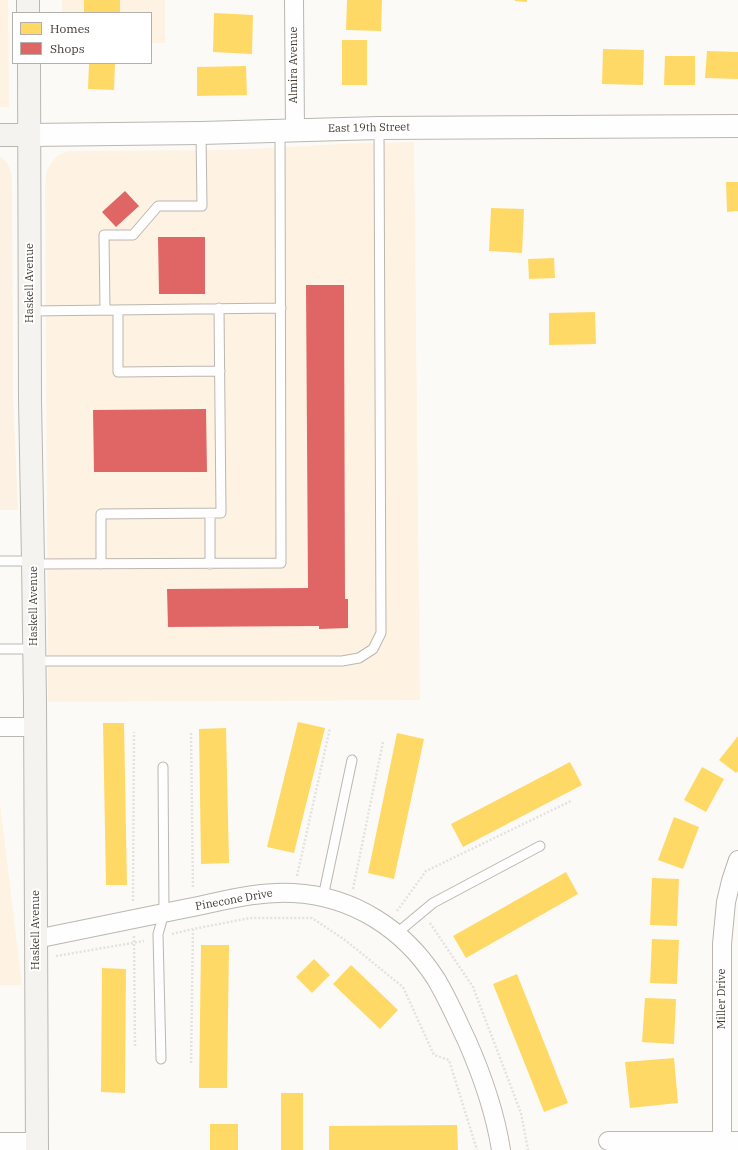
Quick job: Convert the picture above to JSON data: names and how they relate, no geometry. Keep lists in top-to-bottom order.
{
  "streets": {
    "main road": ["East 19th Street", "Haskell Avenue"],
    "street": ["Almira Avenue", "Pinecone Drive", "Miller Drive"]
  },
  "crossings": [
    ["Almira Avenue", "East 19th Street"],
    ["East 19th Street", "Haskell Avenue"],
    ["Haskell Avenue", "Pinecone Drive"]
  ],
  "legend": ["Homes", "Shops"]
}
